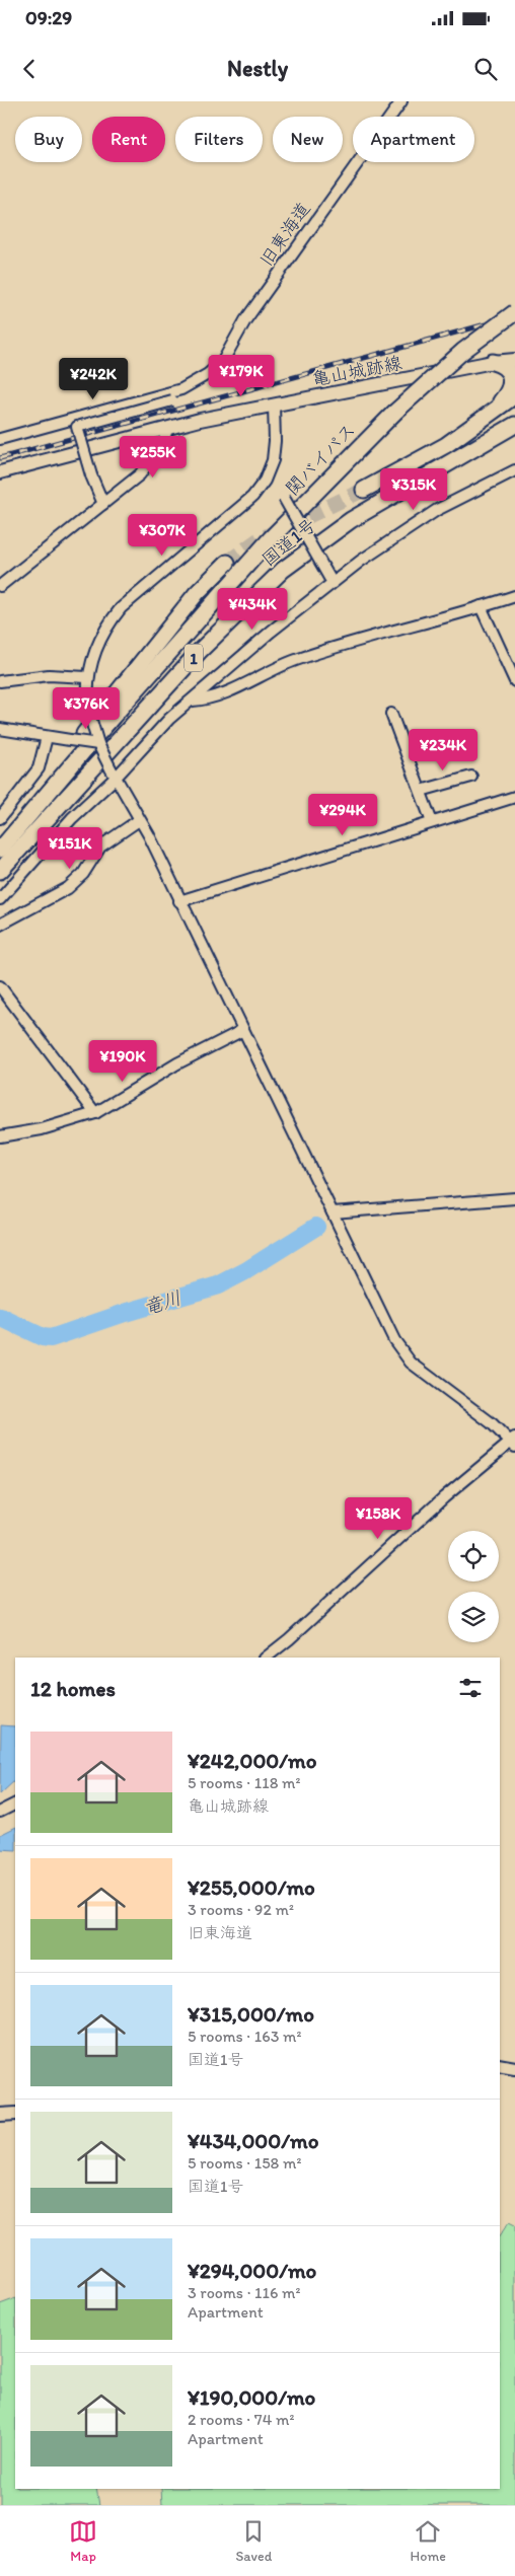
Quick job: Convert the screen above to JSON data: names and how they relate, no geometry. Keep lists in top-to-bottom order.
{
  "streets": {
    "highway": ["関バイパス", "国道1号", "1"],
    "main road": ["亀山城跡線"],
    "street": ["旧東海道"]
  },
  "crossings": [
    ["関バイパス", "1"],
    ["国道1号", "1"]
  ],
  "water": ["竜川"],
  "page": {
    "status": "09:29",
    "header": "Nestly",
    "chip": [
      "Buy",
      "Rent",
      "Filters",
      "New",
      "Apartment"
    ],
    "price": [
      "¥179K",
      "¥242K",
      "¥255K",
      "¥315K",
      "¥307K",
      "¥434K",
      "¥376K",
      "¥234K",
      "¥294K",
      "¥151K",
      "¥190K",
      "¥158K"
    ],
    "heading": "12 homes",
    "list": [
      {
        "name": "¥242,000/mo",
        "note": "5 rooms · 118 m² · 亀山城跡線"
      },
      {
        "name": "¥255,000/mo",
        "note": "3 rooms · 92 m² · 旧東海道"
      },
      {
        "name": "¥315,000/mo",
        "note": "5 rooms · 163 m² · 国道1号"
      },
      {
        "name": "¥434,000/mo",
        "note": "5 rooms · 158 m² · 国道1号"
      },
      {
        "name": "¥294,000/mo",
        "note": "3 rooms · 116 m² · Apartment"
      },
      {
        "name": "¥190,000/mo",
        "note": "2 rooms · 74 m² · Apartment"
      }
    ],
    "tabs": ["Map", "Saved", "Home"]
  }
}
